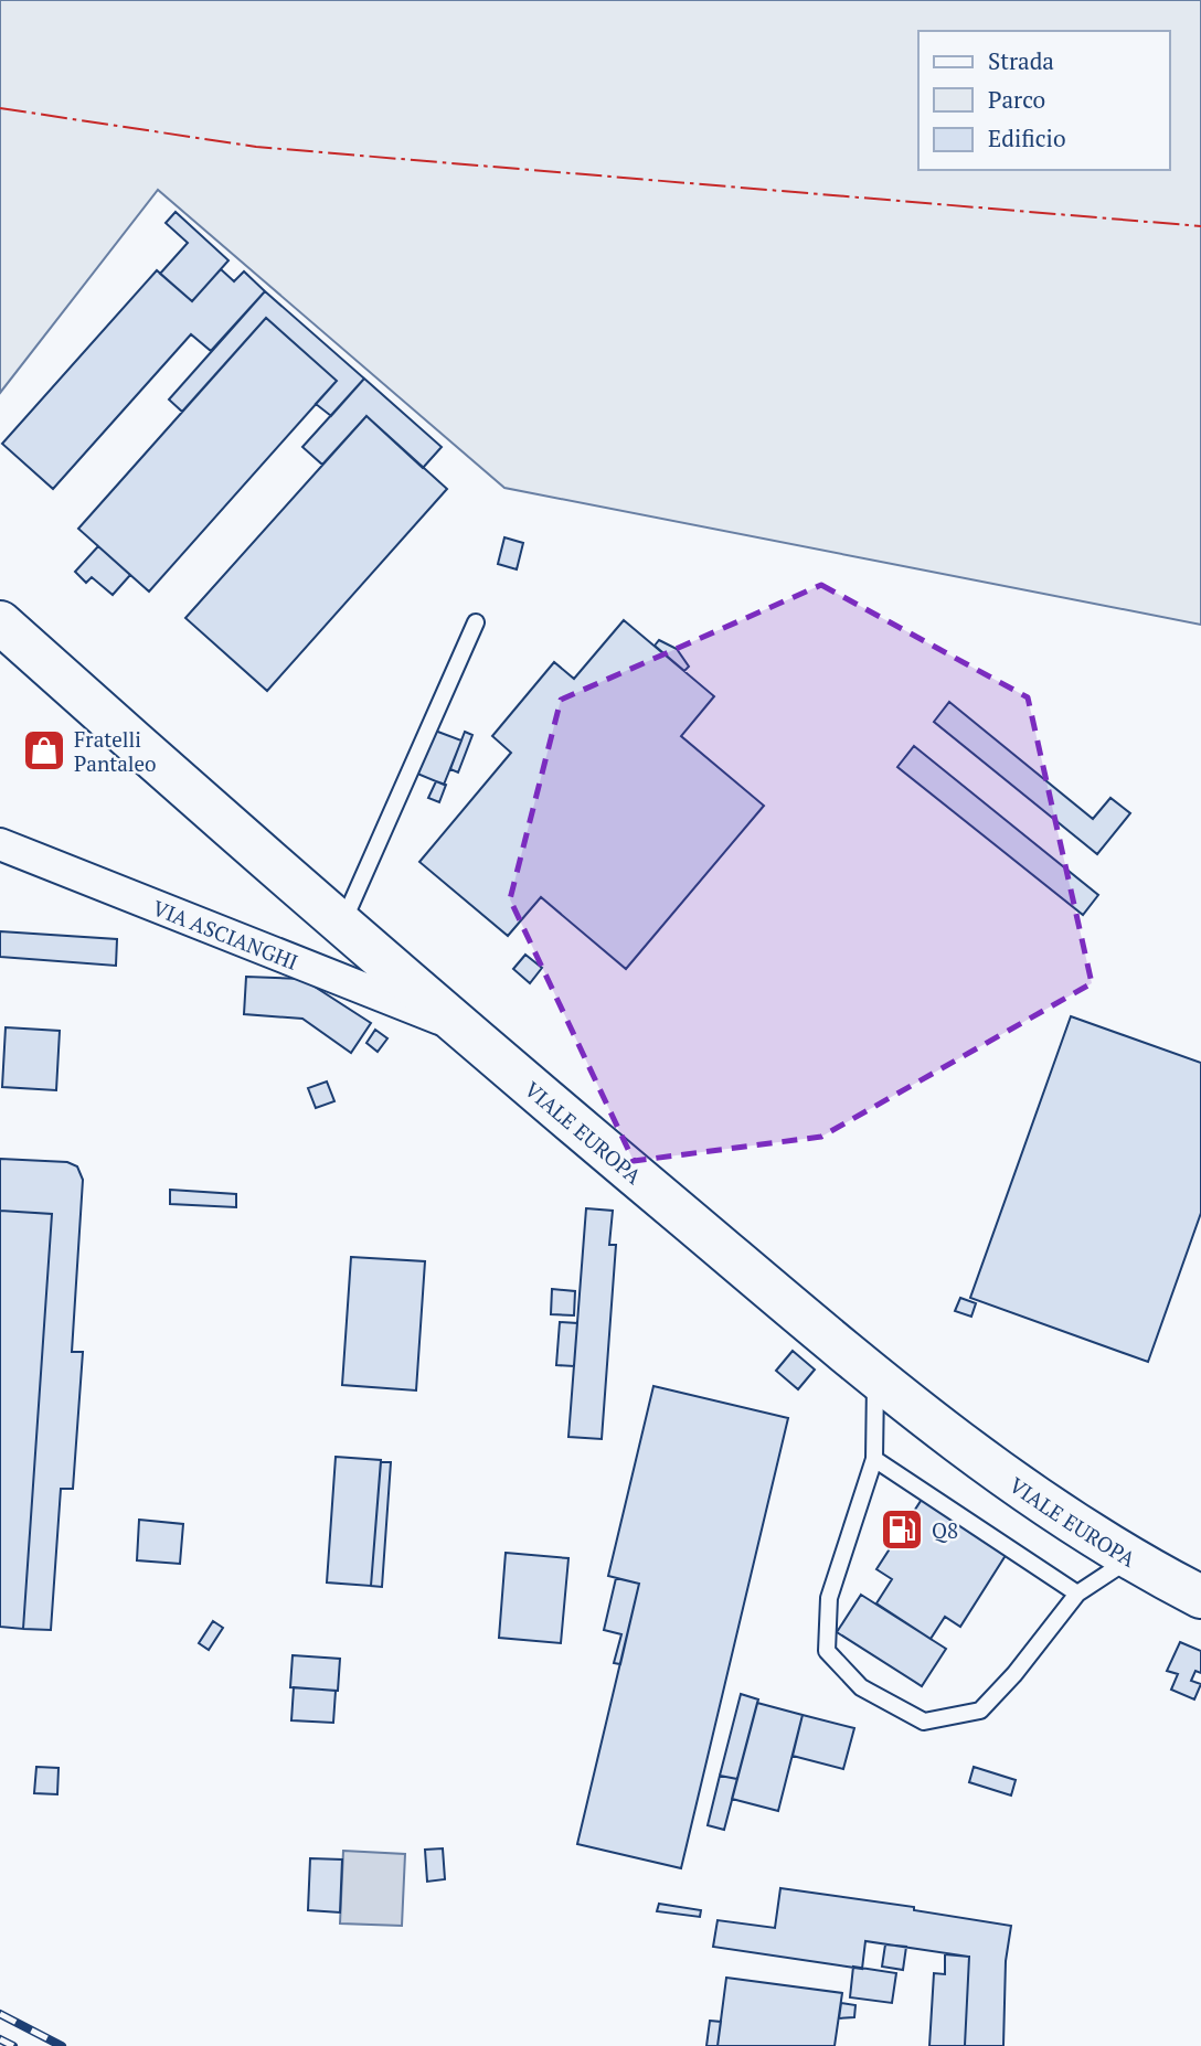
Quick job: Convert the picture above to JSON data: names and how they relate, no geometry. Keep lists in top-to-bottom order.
{
  "streets": {
    "main road": ["VIALE EUROPA"],
    "street": ["VIA ASCIANGHI"]
  },
  "crossings": [
    ["VIA ASCIANGHI", "VIALE EUROPA"]
  ],
  "places": {
    "shop": ["Fratelli Pantaleo"],
    "fuel station": ["Q8"]
  },
  "legend": ["Strada", "Parco", "Edificio"]
}
